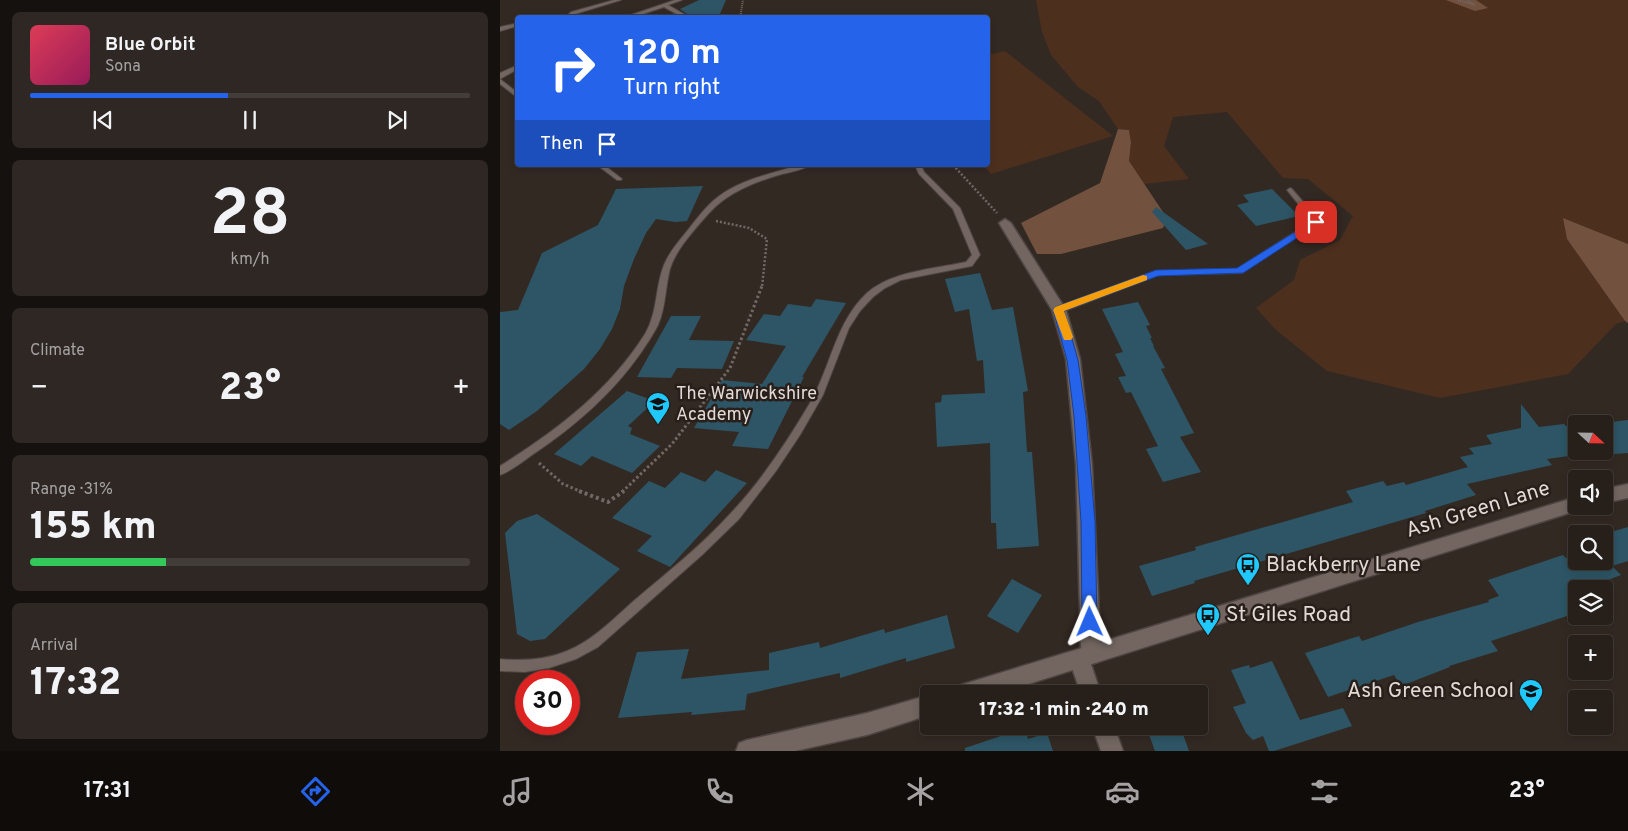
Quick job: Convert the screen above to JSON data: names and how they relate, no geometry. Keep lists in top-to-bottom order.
{
  "streets": {
    "street": ["Ash Green Lane"]
  },
  "places": {
    "school or university": ["The Warwickshire Academy", "Ash Green School"],
    "bus stop": ["Blackberry Lane", "St Giles Road"]
  },
  "north": "right",
  "page": {
    "turn": ["120 m", "Turn right"],
    "song": ["Blue Orbit", "Sona"],
    "then": "Then",
    "tile": [
      ["28", "km/h"],
      "Climate",
      ["Range · 31%", "155 km"],
      ["Arrival", "17:32"]
    ],
    "heat": ["−", "23°", "+"],
    "map_buttons": ["+", "−"],
    "limit": "30",
    "trip": "17:32 · 1 min · 240 m",
    "tabs": ["17:31", "23°"]
  }
}
